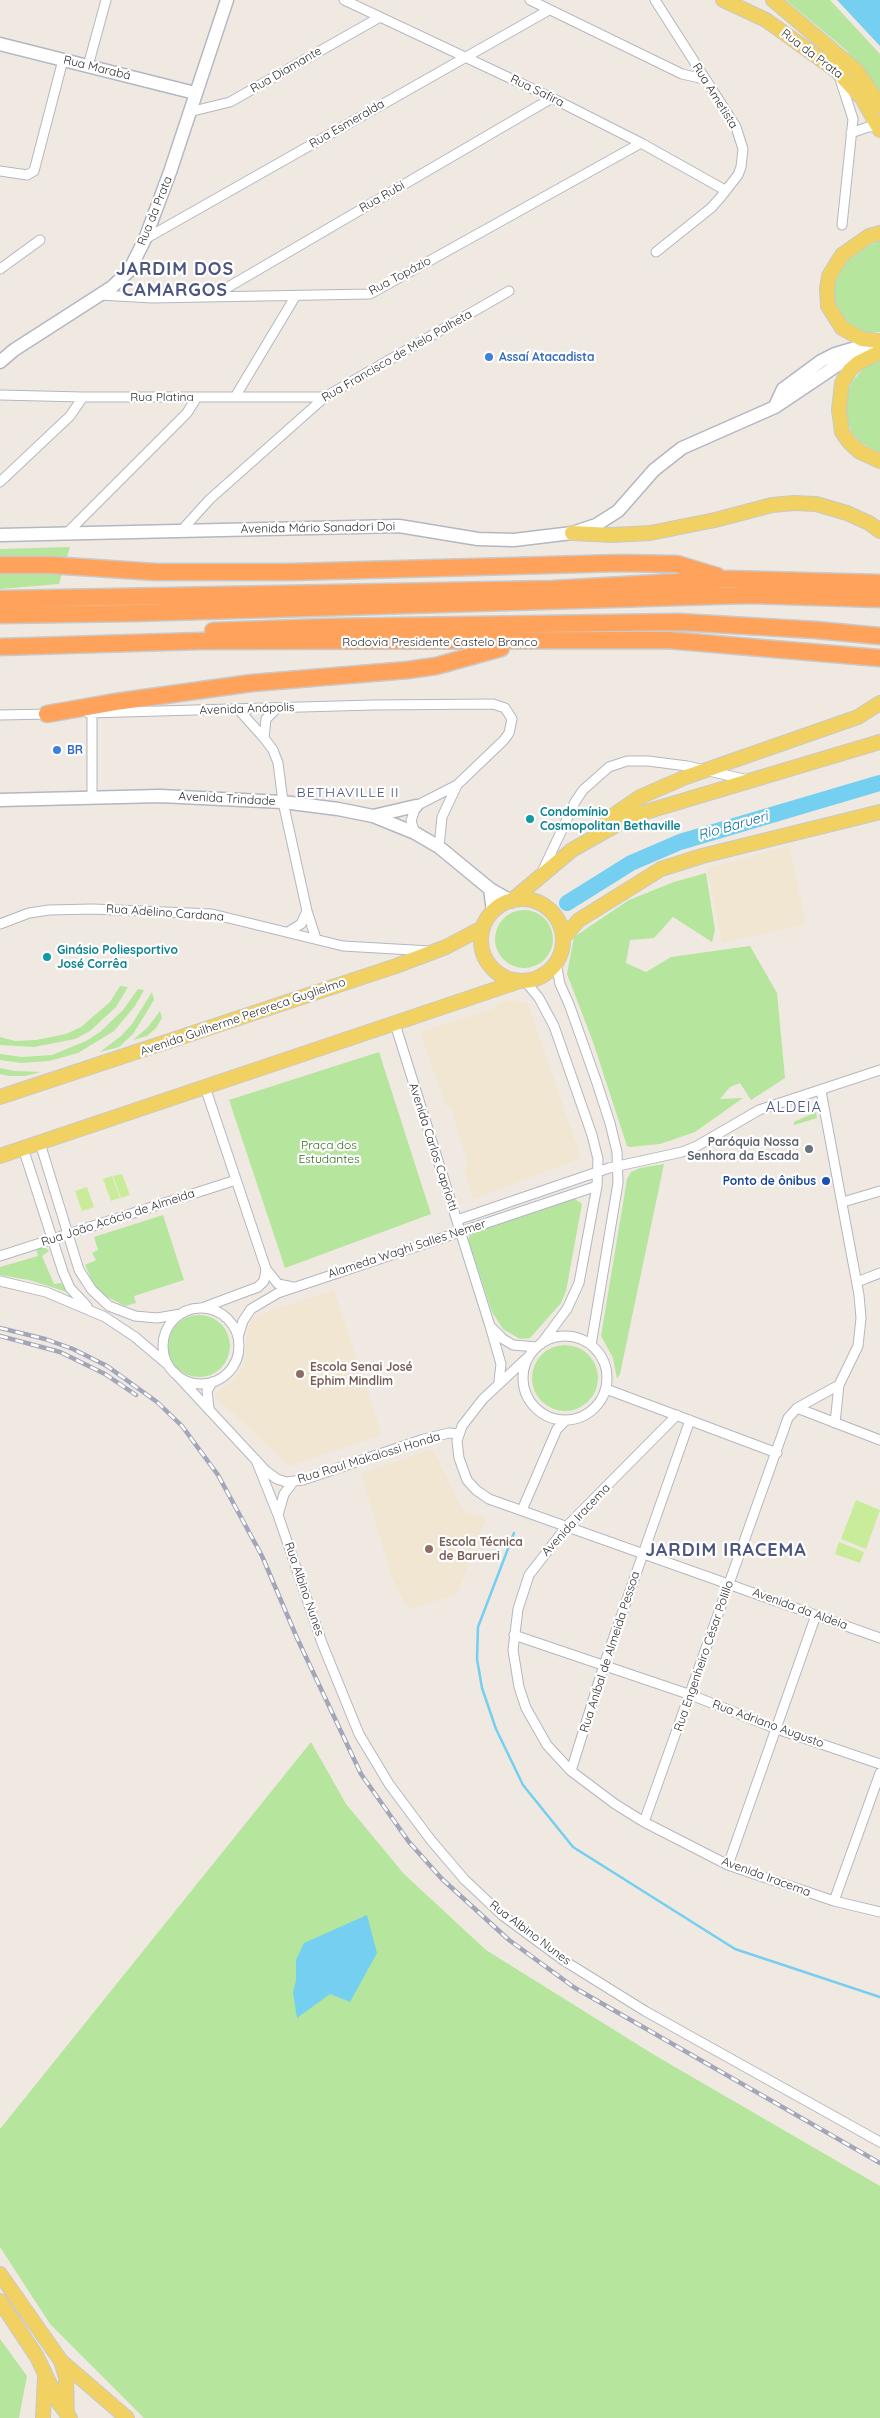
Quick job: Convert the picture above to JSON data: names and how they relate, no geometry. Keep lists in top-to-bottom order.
{
  "streets": {
    "highway": ["Rodovia Presidente Castelo Branco"],
    "main road": [
      "Rua da Prata",
      "Rua Marabá",
      "Avenida Mário Sanadori Doi",
      "Avenida Trindade",
      "Avenida Guilherme Perereca Guglielmo"
    ],
    "street": [
      "Rua Diamante",
      "Rua Safira",
      "Rua Ametista",
      "Rua Esmeralda",
      "Rua Rubi",
      "Rua Topázio",
      "Rua Francisco de Melo Palheta",
      "Rua Platina",
      "Avenida Anápolis",
      "Rua Adelino Cardana",
      "Avenida Carlos Capriotti",
      "Rua João Acácio de Almeida",
      "Alameda Waghi Salles Nemer",
      "Rua Raul Makaiossi Honda",
      "Avenida Iracema",
      "Rua Albino Nunes",
      "Avenida da Aldeia",
      "Rua Aníbal de Almeida Pessoa",
      "Rua Engenheiro César Polillo",
      "Rua Adriano Augusto"
    ]
  },
  "crossings": [
    ["Rua da Prata", "Rua Marabá"],
    ["Rua da Prata", "Rua Diamante"],
    ["Rua da Prata", "Rua Esmeralda"],
    ["Rua da Prata", "Rua Topázio"],
    ["Rua Diamante", "Rua Safira"],
    ["Rua Safira", "Rua Ametista"],
    ["Rua Safira", "Rua Esmeralda"],
    ["Rua Safira", "Rua Rubi"],
    ["Rua Safira", "Rua Topázio"],
    ["Rua Rubi", "Rua Topázio"],
    ["Rua Francisco de Melo Palheta", "Rua Platina"],
    ["Rua Francisco de Melo Palheta", "Avenida Mário Sanadori Doi"],
    ["Avenida Trindade", "Avenida Guilherme Perereca Guglielmo"],
    ["Rua Adelino Cardana", "Avenida Guilherme Perereca Guglielmo"],
    ["Avenida Carlos Capriotti", "Alameda Waghi Salles Nemer"],
    ["Alameda Waghi Salles Nemer", "Rua Raul Makaiossi Honda"],
    ["Rua Raul Makaiossi Honda", "Rua Albino Nunes"],
    ["Rua Raul Makaiossi Honda", "Avenida da Aldeia"],
    ["Avenida Iracema", "Avenida da Aldeia"],
    ["Avenida Iracema", "Rua Aníbal de Almeida Pessoa"],
    ["Avenida Iracema", "Rua Engenheiro César Polillo"],
    ["Avenida Iracema", "Rua Adriano Augusto"],
    ["Avenida da Aldeia", "Rua Aníbal de Almeida Pessoa"],
    ["Avenida da Aldeia", "Rua Engenheiro César Polillo"],
    ["Rua Aníbal de Almeida Pessoa", "Rua Adriano Augusto"],
    ["Rua Engenheiro César Polillo", "Rua Adriano Augusto"]
  ],
  "districts": [
    "JARDIM DOS CAMARGOS",
    "BETHAVILLE II",
    "ALDEIA",
    "JARDIM IRACEMA"
  ],
  "water": ["Rio Barueri"],
  "parks": ["Praça dos Estudantes"],
  "places": [
    "Assaí Atacadista",
    "BR",
    "Condomínio Cosmopolitan Bethaville",
    "Ginásio Poliesportivo José Corrêa",
    "Paróquia Nossa Senhora da Escada",
    "Ponto de ônibus",
    "Escola Senai José Ephim Mindlim",
    "Escola Técnica de Barueri"
  ]
}
